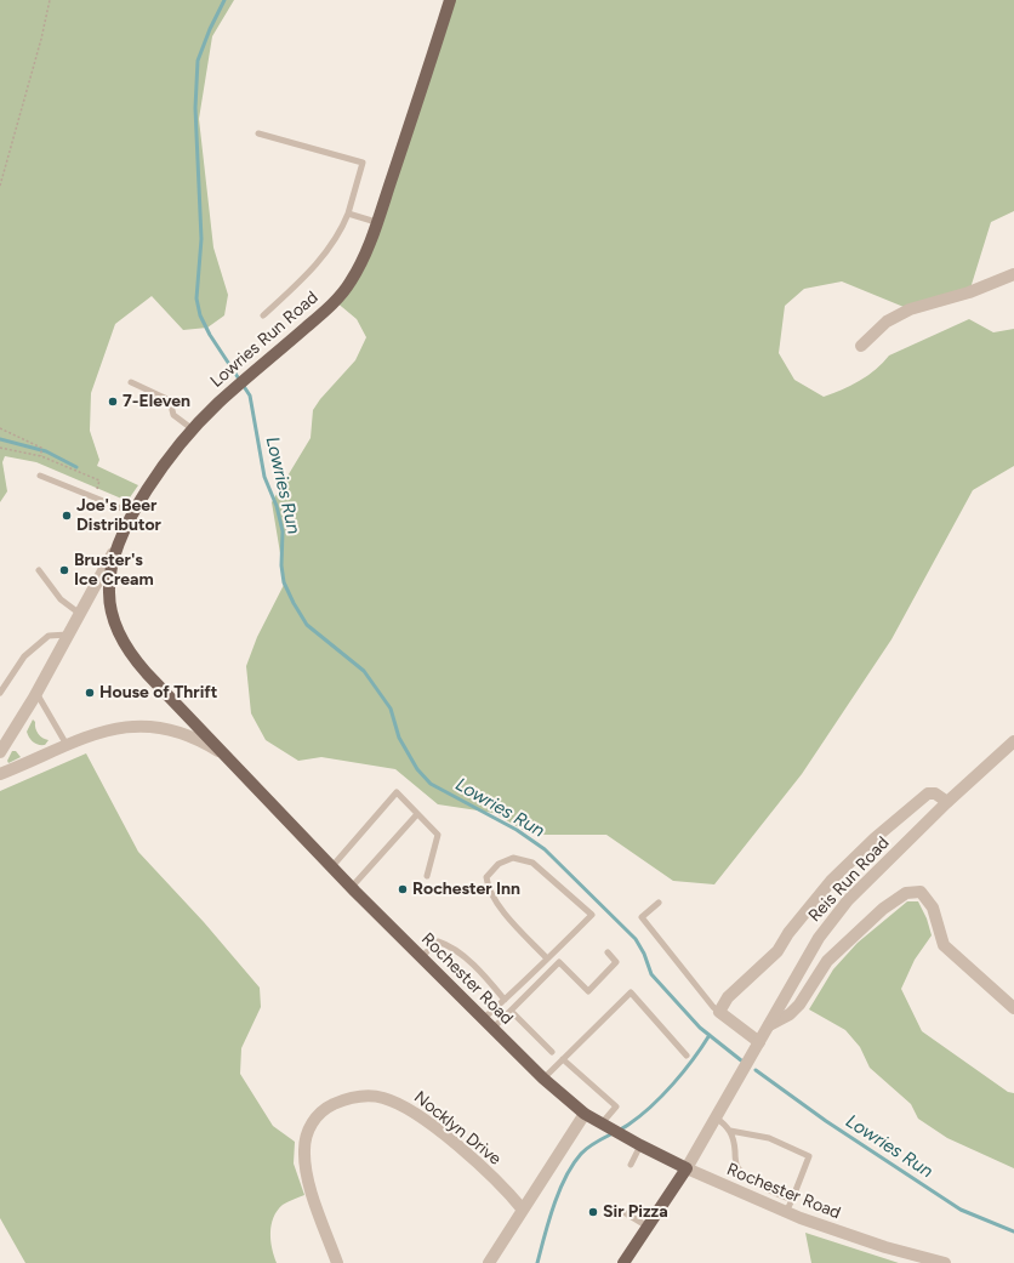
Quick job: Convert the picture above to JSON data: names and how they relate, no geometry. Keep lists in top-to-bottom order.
{
  "streets": {
    "main road": ["Lowries Run Road", "Rochester Road"],
    "street": ["Reis Run Road", "Nocklyn Drive"]
  },
  "crossings": [
    ["Reis Run Road", "Rochester Road"]
  ],
  "water": ["Lowries Run"],
  "places": [
    "7-Eleven",
    "Joe's Beer Distributor",
    "Bruster's Ice Cream",
    "House of Thrift",
    "Rochester Inn",
    "Sir Pizza"
  ]
}
